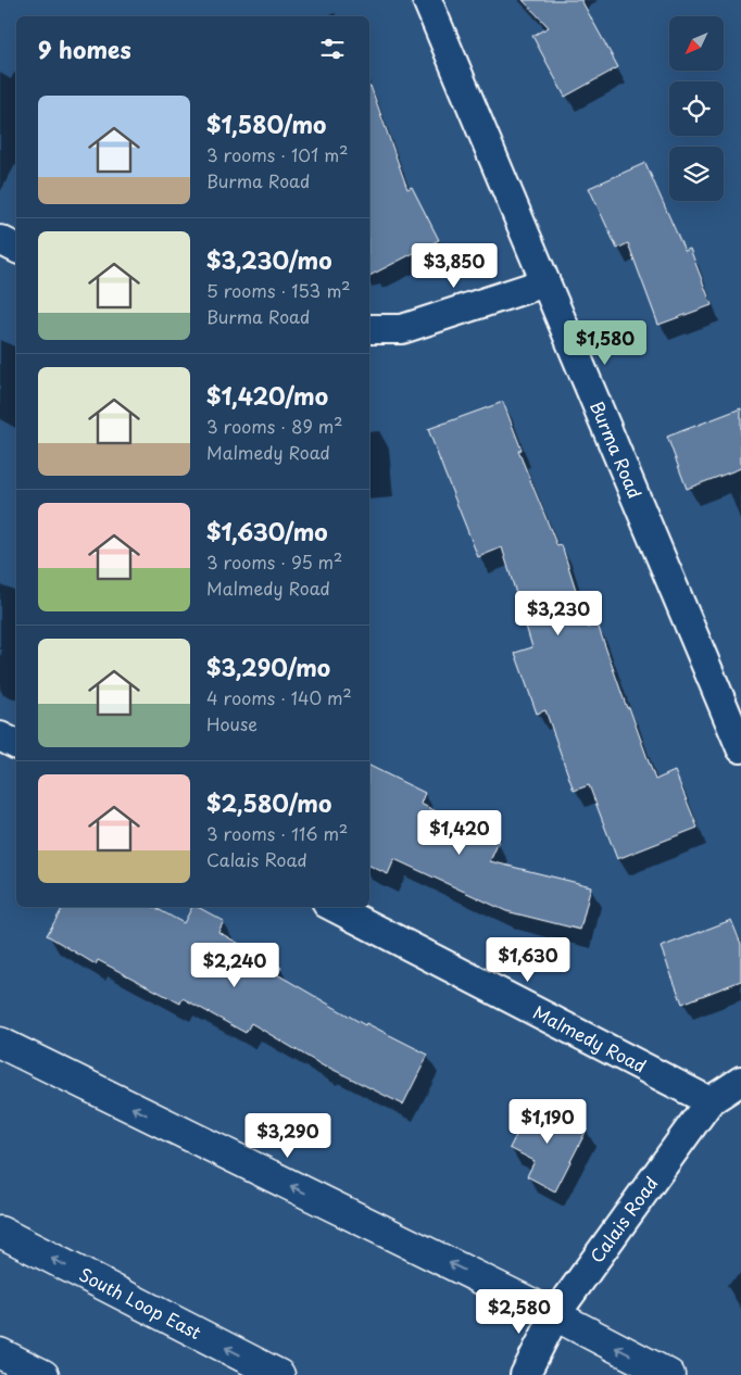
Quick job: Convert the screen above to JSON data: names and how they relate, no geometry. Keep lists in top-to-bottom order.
{
  "streets": {
    "main road": ["South Loop East"],
    "street": ["Burma Road", "Malmedy Road", "Calais Road"]
  },
  "crossings": [
    ["Malmedy Road", "Calais Road"]
  ],
  "north": "bottom left",
  "page": {
    "heading": "9 homes",
    "list": [
      {
        "name": "$1,580/mo",
        "note": "3 rooms · 101 m² · Burma Road"
      },
      {
        "name": "$3,230/mo",
        "note": "5 rooms · 153 m² · Burma Road"
      },
      {
        "name": "$1,420/mo",
        "note": "3 rooms · 89 m² · Malmedy Road"
      },
      {
        "name": "$1,630/mo",
        "note": "3 rooms · 95 m² · Malmedy Road"
      },
      {
        "name": "$3,290/mo",
        "note": "4 rooms · 140 m² · House"
      },
      {
        "name": "$2,580/mo",
        "note": "3 rooms · 116 m² · Calais Road"
      }
    ],
    "price": [
      "$3,850",
      "$1,580",
      "$3,230",
      "$1,420",
      "$1,630",
      "$2,240",
      "$1,190",
      "$3,290",
      "$2,580"
    ]
  }
}
